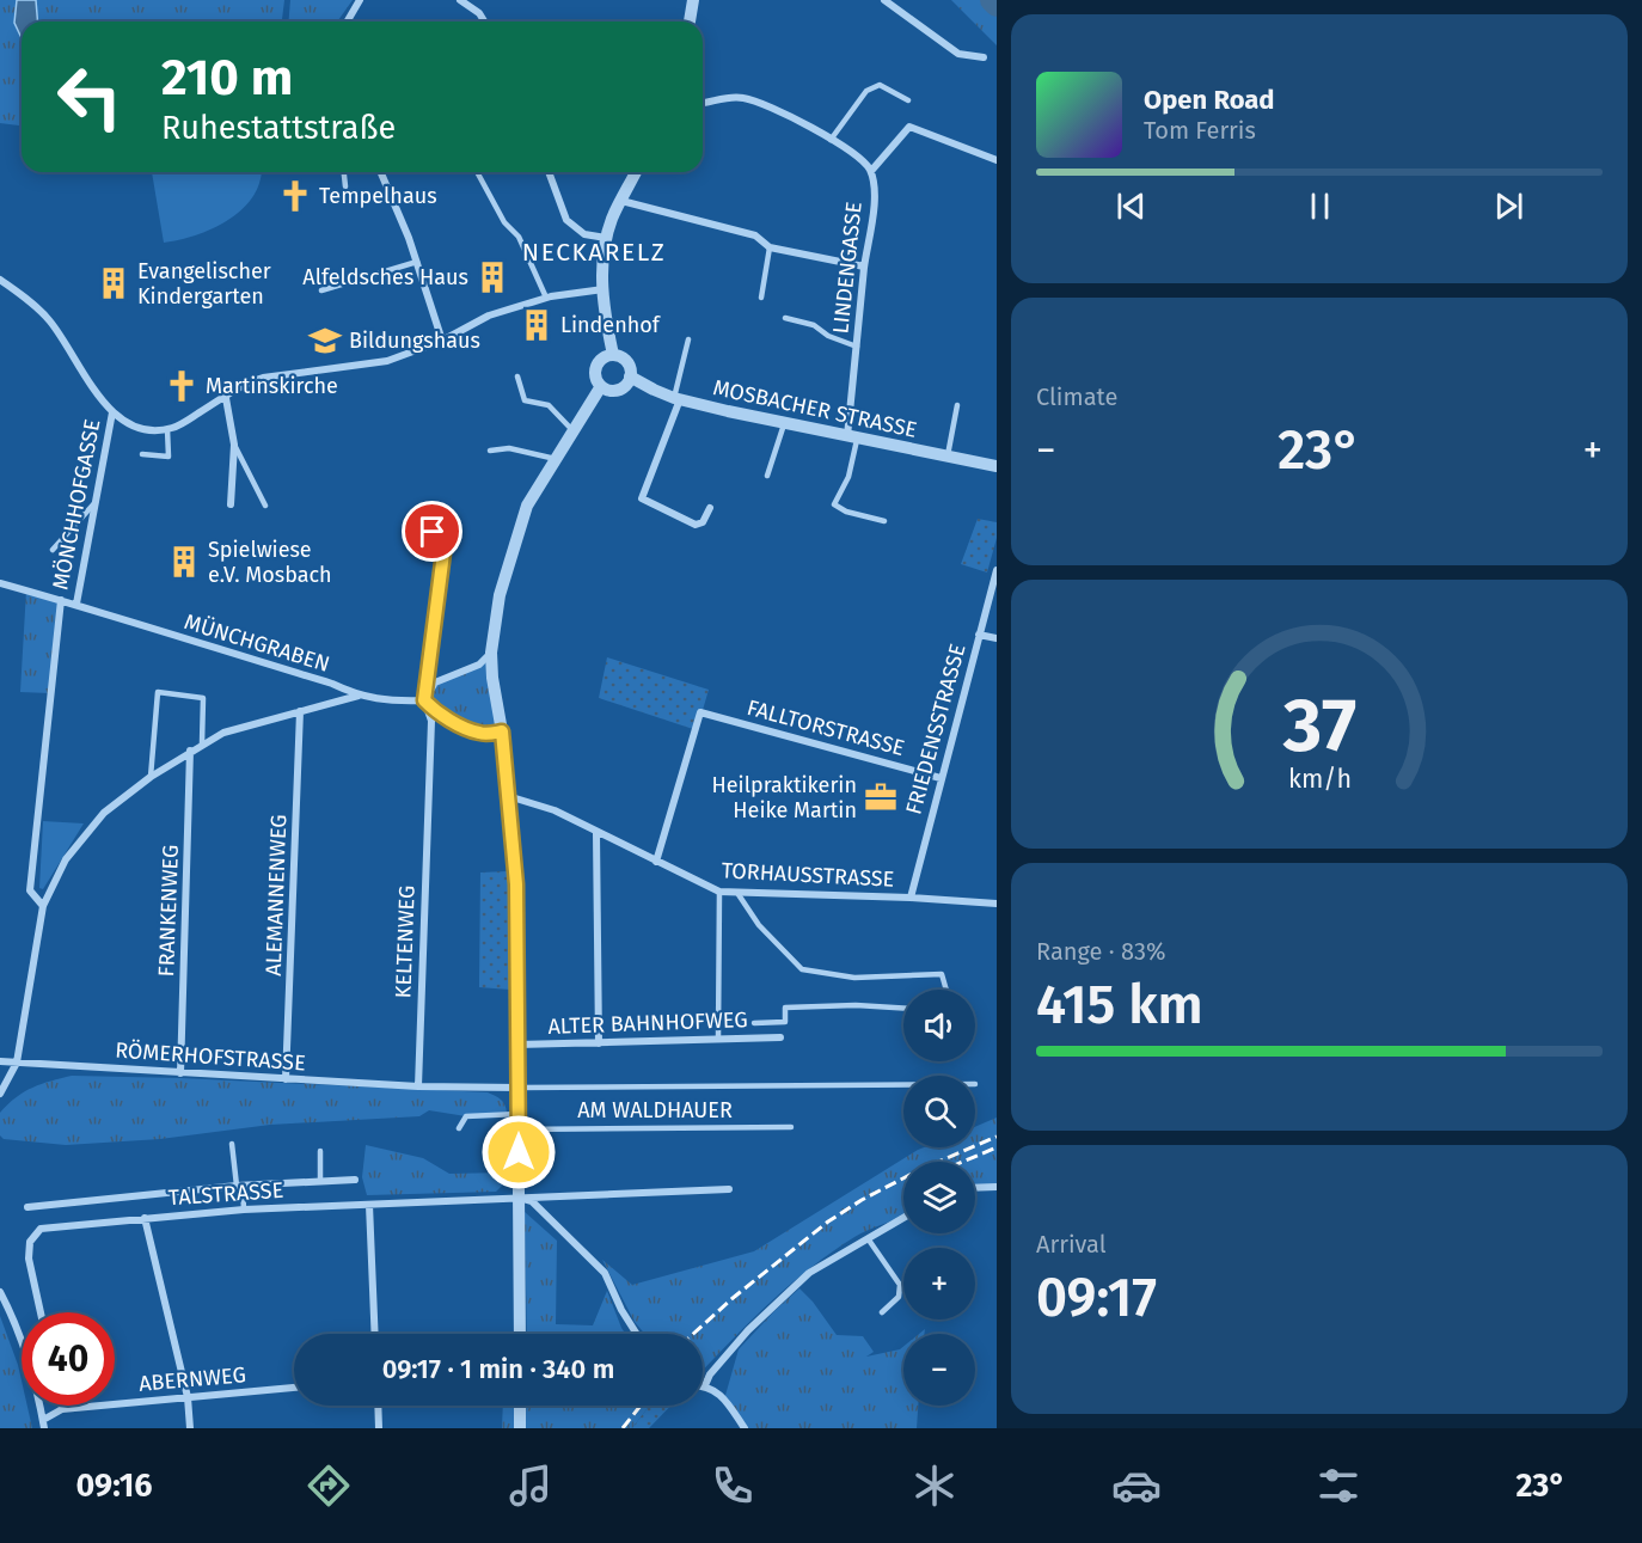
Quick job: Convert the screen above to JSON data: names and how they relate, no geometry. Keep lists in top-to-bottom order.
{
  "streets": {
    "street": [
      "LINDENGASSE",
      "MOSBACHER STRASSE",
      "MÖNCHHOFGASSE",
      "MÜNCHGRABEN",
      "FALLTORSTRASSE",
      "FRIEDENSSTRASSE",
      "TORHAUSSTRASSE",
      "ALEMANNENWEG",
      "FRANKENWEG",
      "KELTENWEG",
      "ALTER BAHNHOFWEG",
      "RÖMERHOFSTRASSE",
      "TALSTRASSE",
      "ABERNWEG"
    ],
    "lane": ["AM WALDHAUER"]
  },
  "crossings": [
    ["LINDENGASSE", "MOSBACHER STRASSE"],
    ["MÖNCHHOFGASSE", "MÜNCHGRABEN"],
    ["MÜNCHGRABEN", "KELTENWEG"],
    ["FALLTORSTRASSE", "FRIEDENSSTRASSE"],
    ["FALLTORSTRASSE", "TORHAUSSTRASSE"],
    ["FRIEDENSSTRASSE", "TORHAUSSTRASSE"],
    ["ALEMANNENWEG", "RÖMERHOFSTRASSE"],
    ["FRANKENWEG", "RÖMERHOFSTRASSE"],
    ["KELTENWEG", "RÖMERHOFSTRASSE"]
  ],
  "districts": ["NECKARELZ"],
  "places": {
    "church": ["Tempelhaus", "Martinskirche"],
    "building": [
      "Alfeldsches Haus",
      "Evangelischer Kindergarten",
      "Lindenhof",
      "Spielwiese e.V. Mosbach"
    ],
    "school or university": ["Bildungshaus"],
    "office": ["Heilpraktikerin Heike Martin"]
  },
  "page": {
    "turn": ["210 m", "Ruhestattstraße"],
    "song": ["Open Road", "Tom Ferris"],
    "tile": [
      "Climate",
      ["Range · 83%", "415 km"],
      ["Arrival", "09:17"]
    ],
    "heat": ["−", "23°", "+"],
    "map_buttons": ["+", "−"],
    "limit": "40",
    "trip": "09:17 · 1 min · 340 m",
    "tabs": ["09:16", "23°"],
    "gauge": ["37", "km/h"]
  }
}
